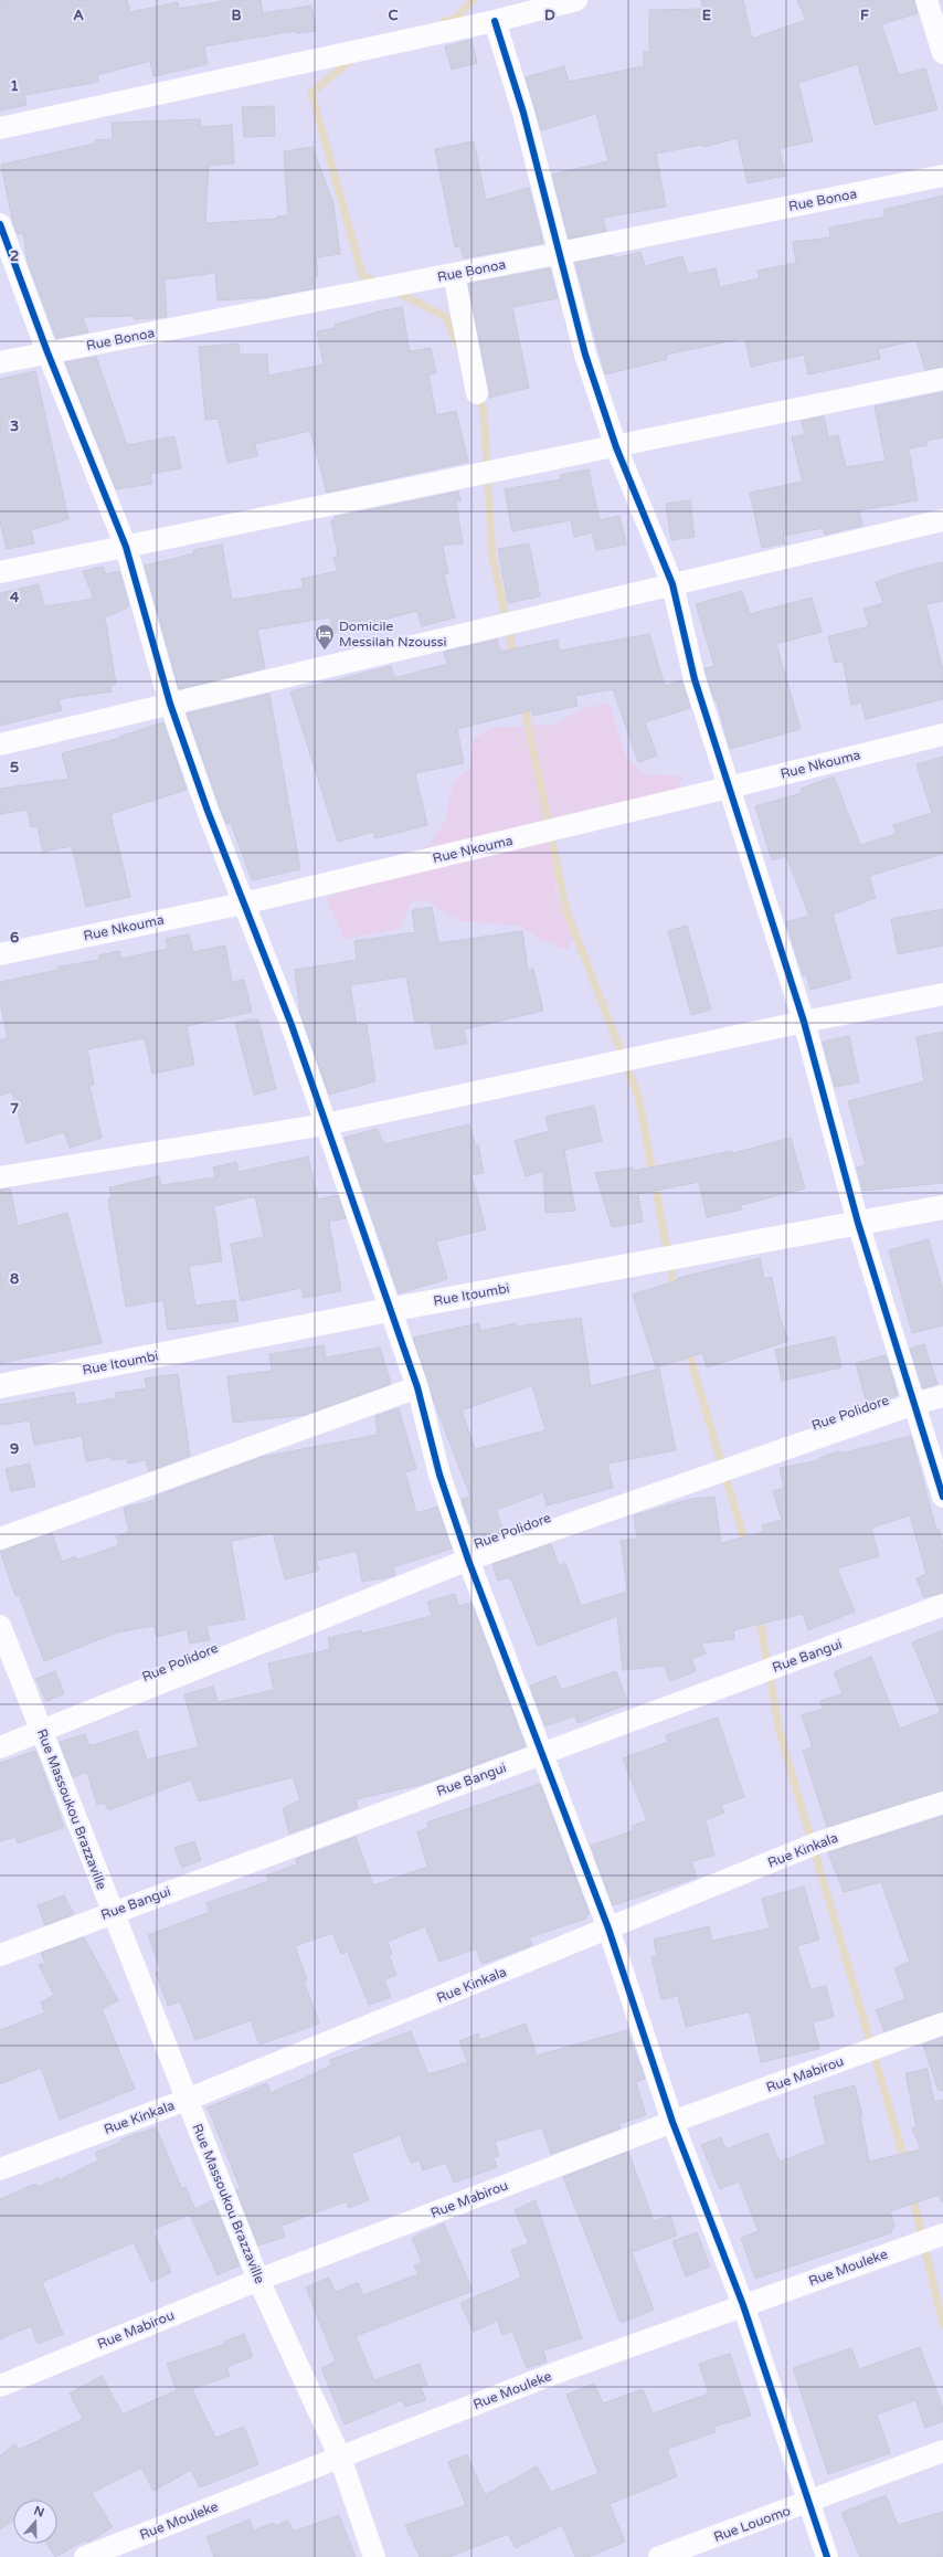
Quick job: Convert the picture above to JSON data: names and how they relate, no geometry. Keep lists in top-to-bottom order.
{
  "streets": {
    "street": [
      "Rue Bonoa",
      "Rue Nkouma",
      "Rue Itoumbi",
      "Rue Polidore",
      "Rue Bangui",
      "Rue Massoukou Brazzaville",
      "Rue Kinkala",
      "Rue Mabirou",
      "Rue Mouleke",
      "Rue Louomo"
    ]
  },
  "crossings": [
    ["Rue Polidore", "Rue Massoukou Brazzaville"],
    ["Rue Bangui", "Rue Massoukou Brazzaville"],
    ["Rue Massoukou Brazzaville", "Rue Kinkala"],
    ["Rue Massoukou Brazzaville", "Rue Mabirou"],
    ["Rue Massoukou Brazzaville", "Rue Mouleke"]
  ],
  "places": {
    "hotel": ["Domicile Messilah Nzoussi"]
  },
  "north": "top",
  "grid": {
    "columns": [
      "A",
      "B",
      "C",
      "D",
      "E",
      "F"
    ],
    "rows": [
      "1",
      "2",
      "3",
      "4",
      "5",
      "6",
      "7",
      "8",
      "9"
    ]
  }
}
